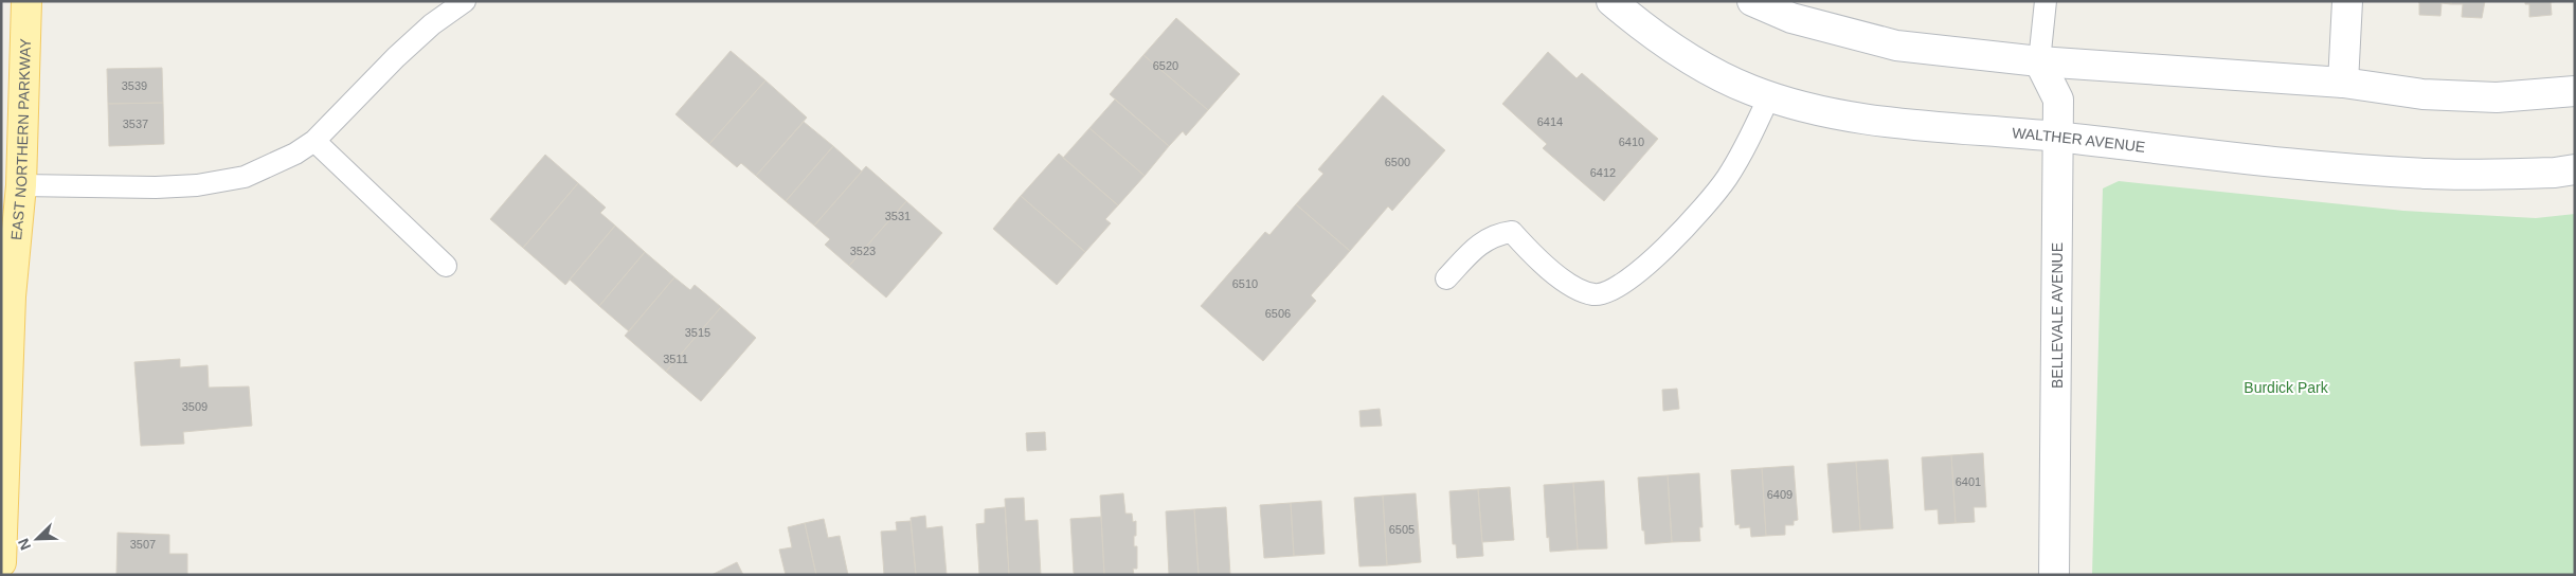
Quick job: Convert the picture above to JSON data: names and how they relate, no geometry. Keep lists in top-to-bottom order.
{
  "streets": {
    "main road": ["EAST NORTHERN PARKWAY", "WALTHER AVENUE", "BELLEVALE AVENUE"]
  },
  "crossings": [
    ["WALTHER AVENUE", "BELLEVALE AVENUE"]
  ],
  "parks": ["Burdick Park"],
  "house_numbers": [
    "6520",
    "3539",
    "6414",
    "3537",
    "6410",
    "6500",
    "6412",
    "3531",
    "3523",
    "6510",
    "6506",
    "3515",
    "3511",
    "3509",
    "6401",
    "6409",
    "6505",
    "3507"
  ],
  "north": "bottom left"
}
